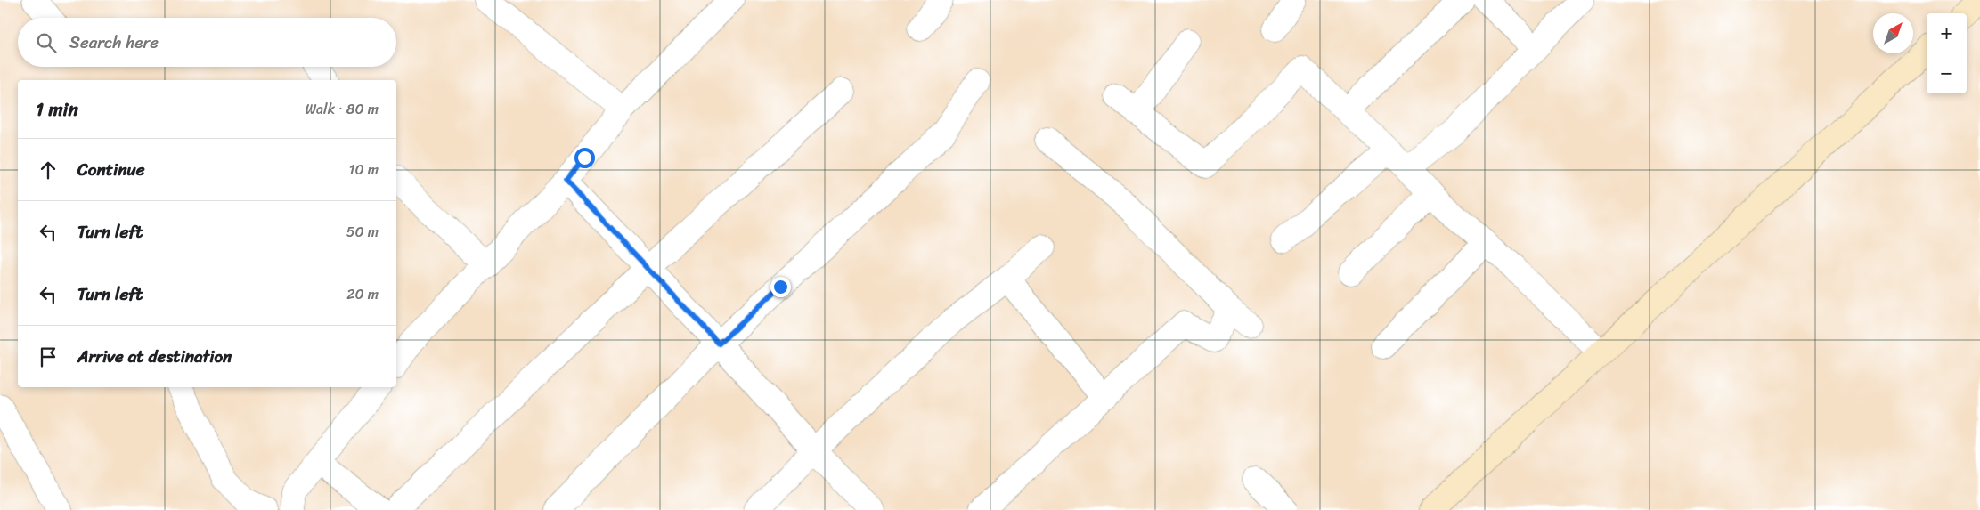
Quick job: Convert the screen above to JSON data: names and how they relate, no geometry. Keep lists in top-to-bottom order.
{
  "north": "top right",
  "page": {
    "map_buttons": ["+", "−"],
    "search": "Search here",
    "heading": ["1 min", "Walk · 80 m"],
    "list": [
      ["Continue", "10 m"],
      ["Turn left", "50 m"],
      ["Turn left", "20 m"],
      "Arrive at destination"
    ]
  }
}
